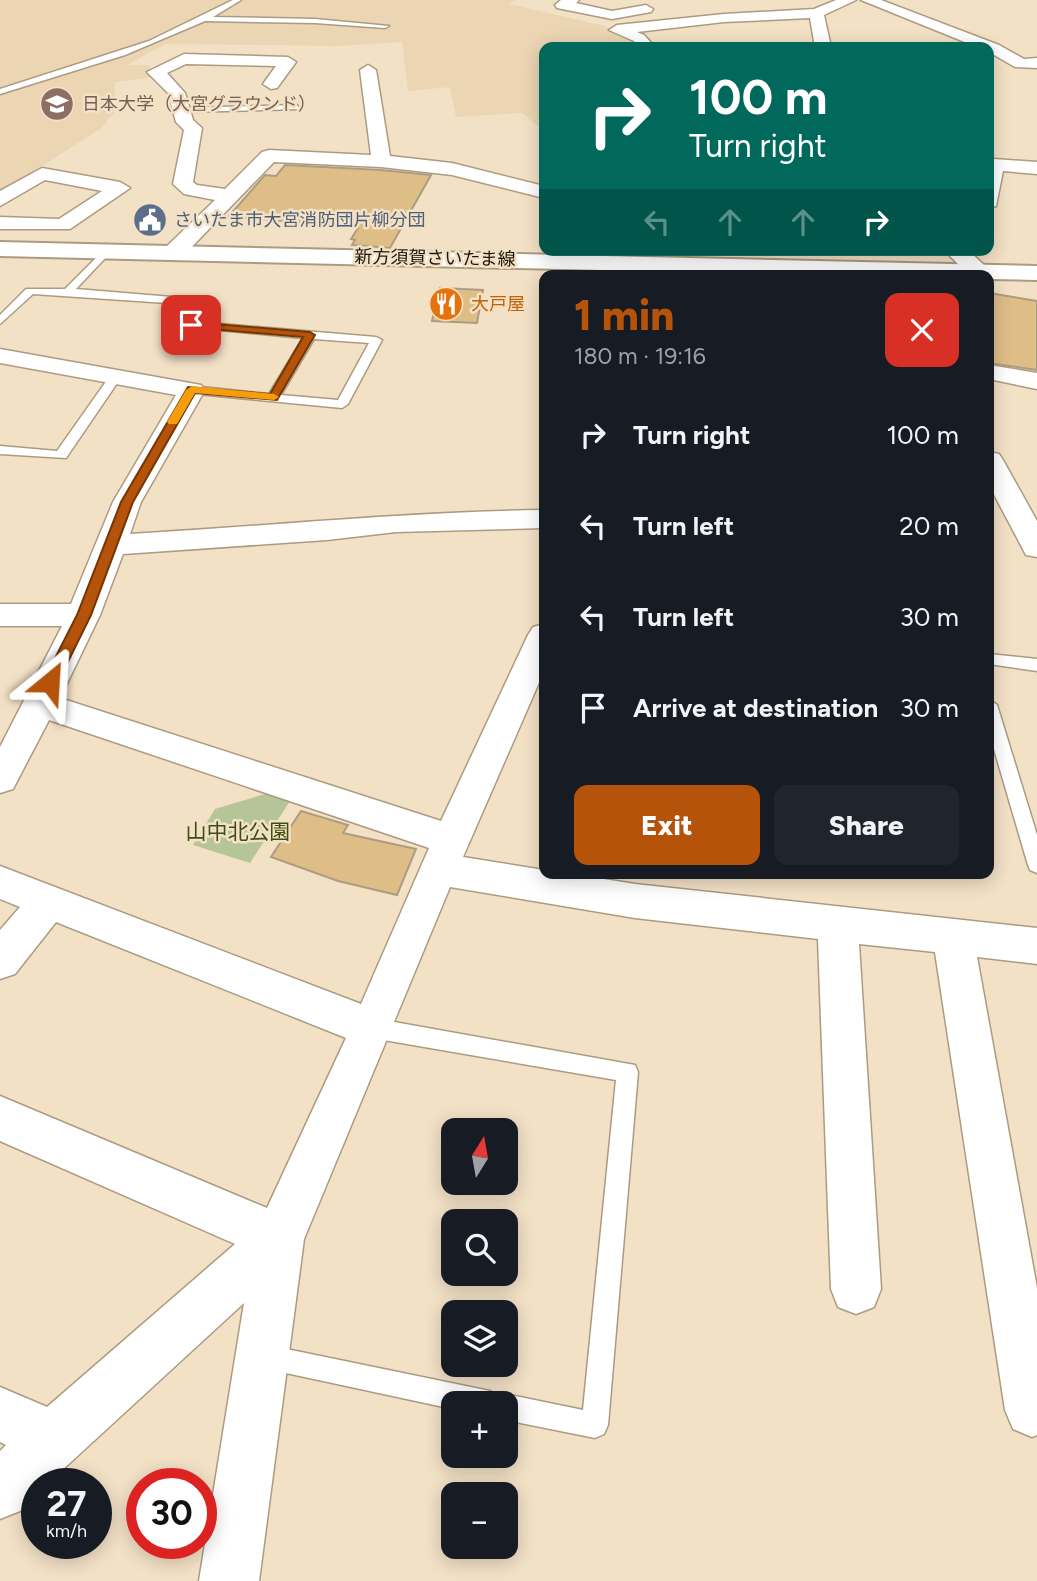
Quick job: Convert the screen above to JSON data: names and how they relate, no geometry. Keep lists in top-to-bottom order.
{
  "streets": {
    "main road": ["新方須賀さいたま線"]
  },
  "parks": ["山中北公園"],
  "places": {
    "school or university": ["日本大学（大宮グラウンド）"],
    "public building": ["さいたま市大宮消防団片柳分団"],
    "restaurant": ["大戸屋"]
  },
  "north": "top",
  "page": {
    "turn": ["100 m", "Turn right"],
    "heading": ["1 min", "180 m · 19:16"],
    "list": [
      {
        "name": "Turn right",
        "value": "100 m"
      },
      {
        "name": "Turn left",
        "value": "20 m"
      },
      {
        "name": "Turn left",
        "value": "30 m"
      },
      {
        "name": "Arrive at destination",
        "value": "30 m"
      }
    ],
    "buttons": ["Exit", "Share"],
    "map_buttons": ["+", "−"],
    "speed": "27 km/h",
    "limit": "30"
  }
}
